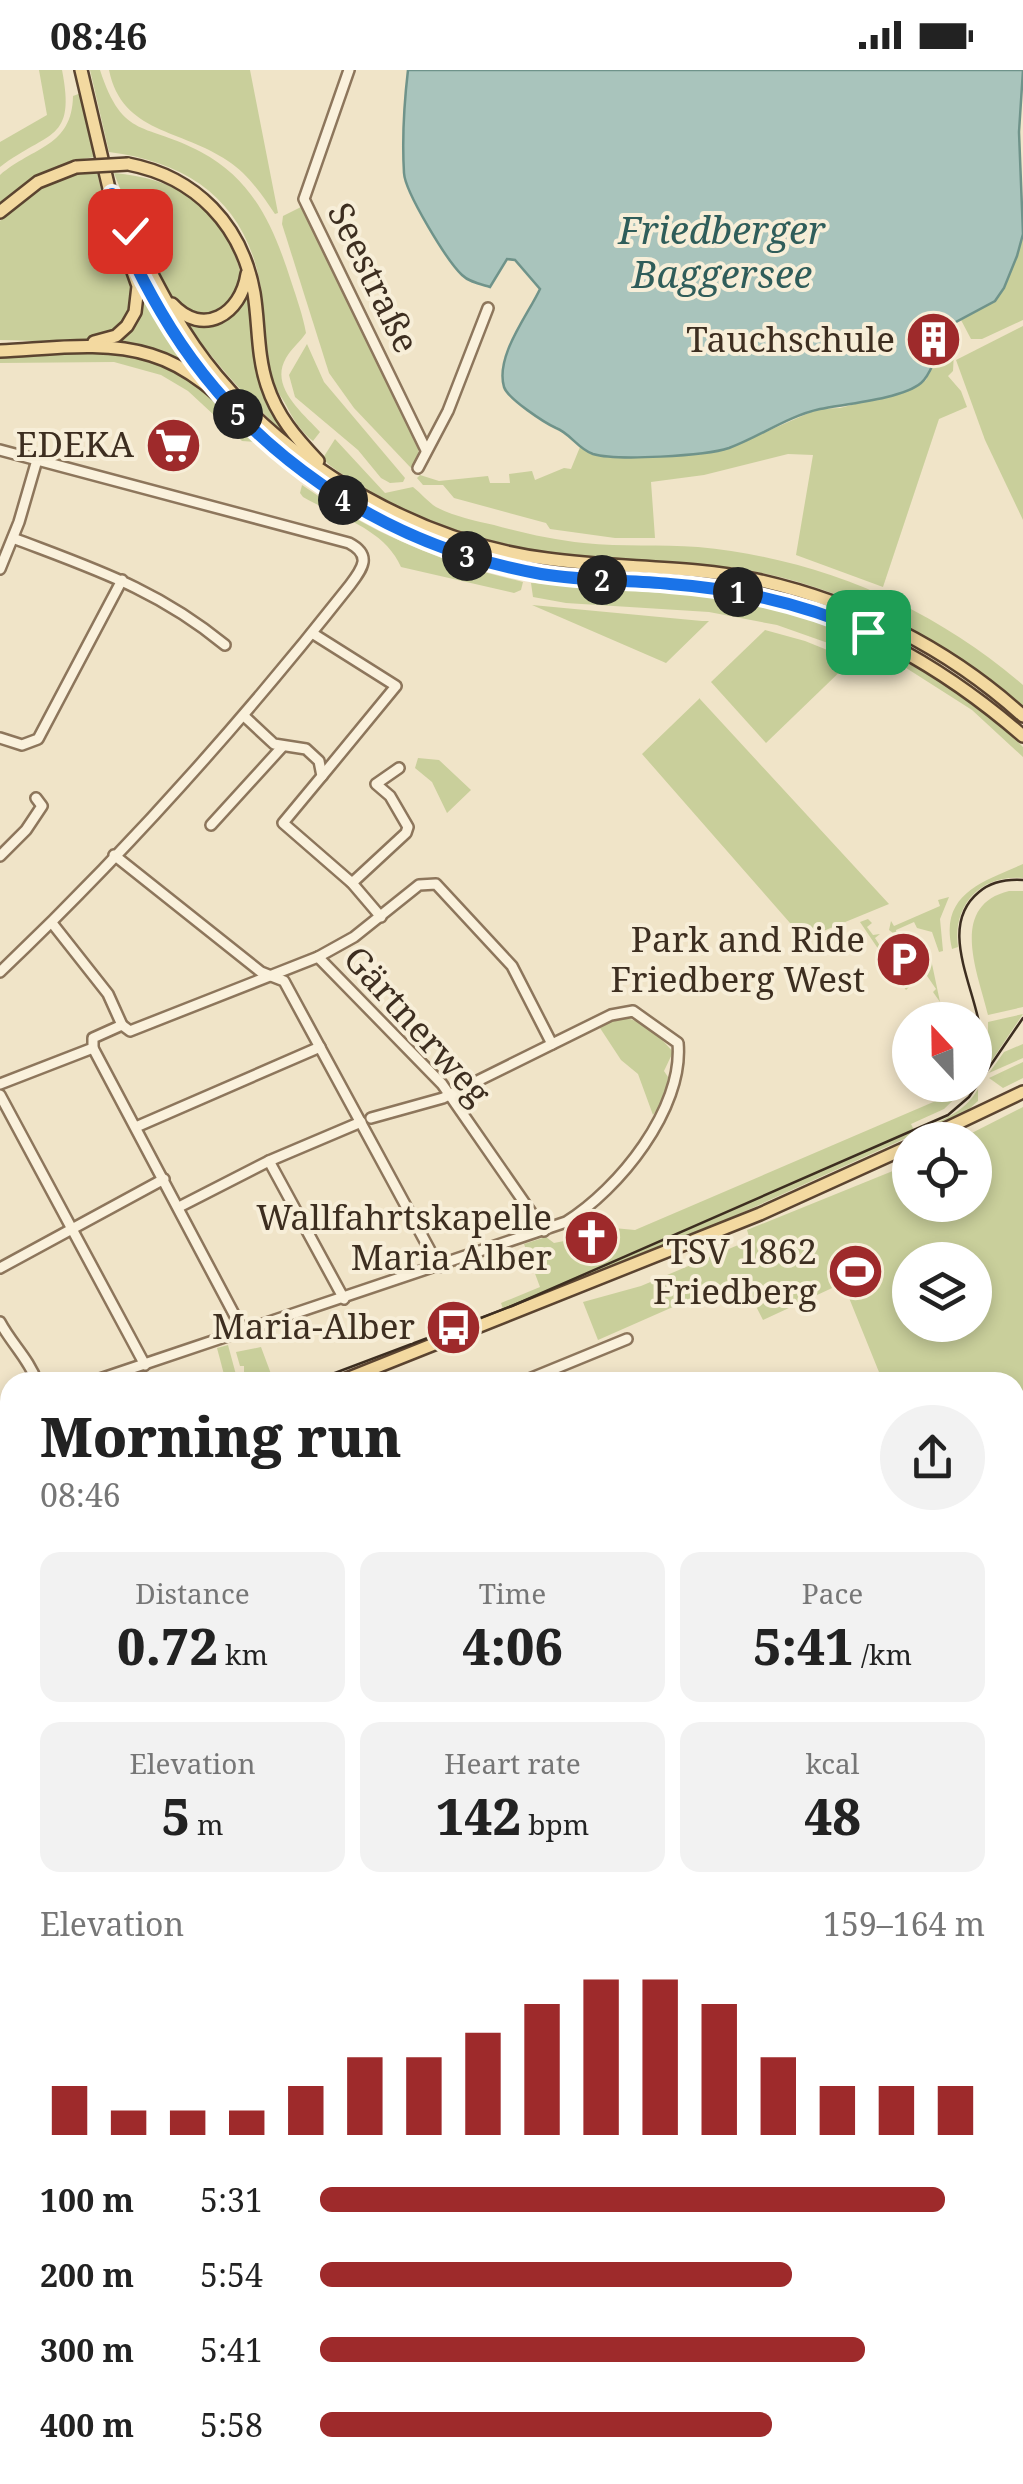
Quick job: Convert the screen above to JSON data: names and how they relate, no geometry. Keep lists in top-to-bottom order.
{
  "streets": {
    "street": ["Seestraße", "Gärtnerweg"]
  },
  "water": ["Friedberger Baggersee"],
  "places": {
    "building": ["Tauchschule"],
    "supermarket": ["EDEKA"],
    "parking": ["Park and Ride Friedberg West"],
    "church": ["Wallfahrtskapelle Maria Alber"],
    "sports": ["TSV 1862 Friedberg"],
    "bus stop": ["Maria-Alber"]
  },
  "north": "top",
  "page": {
    "status": "08:46",
    "pins": [
      "5",
      "4",
      "3",
      "2",
      "1"
    ],
    "heading": ["Morning run", "08:46"],
    "stats": [
      ["Distance", "0.72 km"],
      ["Time", "4:06"],
      ["Pace", "5:41 /km"],
      ["Elevation", "5 m"],
      ["Heart rate", "142 bpm"],
      ["kcal", "48"]
    ],
    "chart": ["Elevation", "159–164 m"],
    "list": [
      {
        "name": "100 m",
        "note": "5:31"
      },
      {
        "name": "200 m",
        "note": "5:54"
      },
      {
        "name": "300 m",
        "note": "5:41"
      },
      {
        "name": "400 m",
        "note": "5:58"
      }
    ]
  }
}
